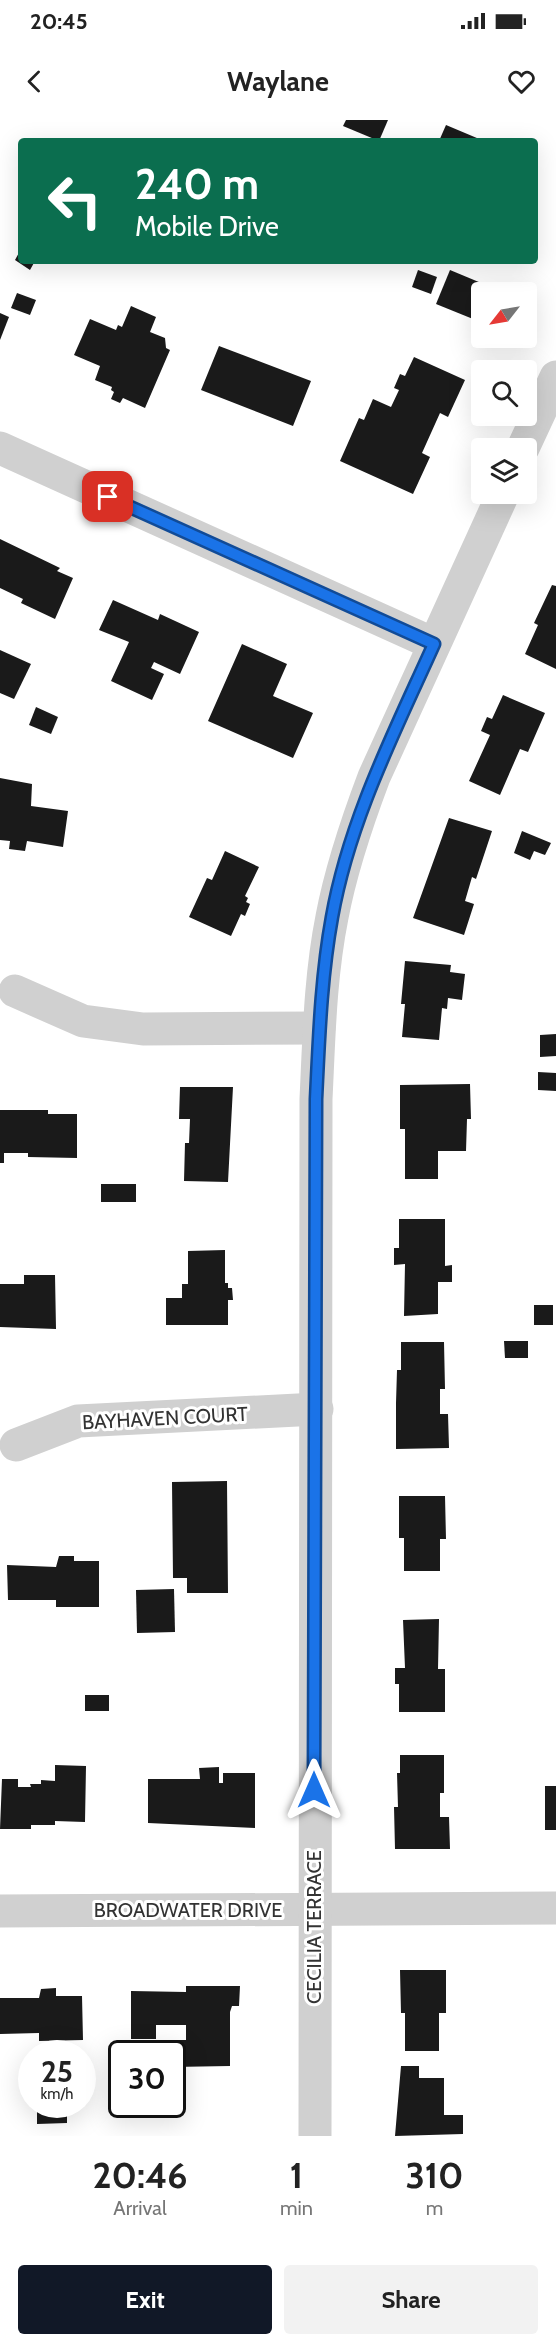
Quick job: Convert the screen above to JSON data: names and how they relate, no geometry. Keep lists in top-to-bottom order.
{
  "streets": {
    "street": ["BAYHAVEN COURT", "BROADWATER DRIVE", "CECILIA TERRACE"]
  },
  "crossings": [
    ["BAYHAVEN COURT", "CECILIA TERRACE"],
    ["BROADWATER DRIVE", "CECILIA TERRACE"]
  ],
  "north": "bottom left",
  "page": {
    "status": "20:45",
    "header": "Waylane",
    "turn": ["240 m", "Mobile Drive"],
    "speed": "25 km/h",
    "limit": "30",
    "eta": [
      "20:46",
      "Arrival",
      "1",
      "min",
      "310",
      "m"
    ],
    "buttons": ["Exit", "Share"]
  }
}
